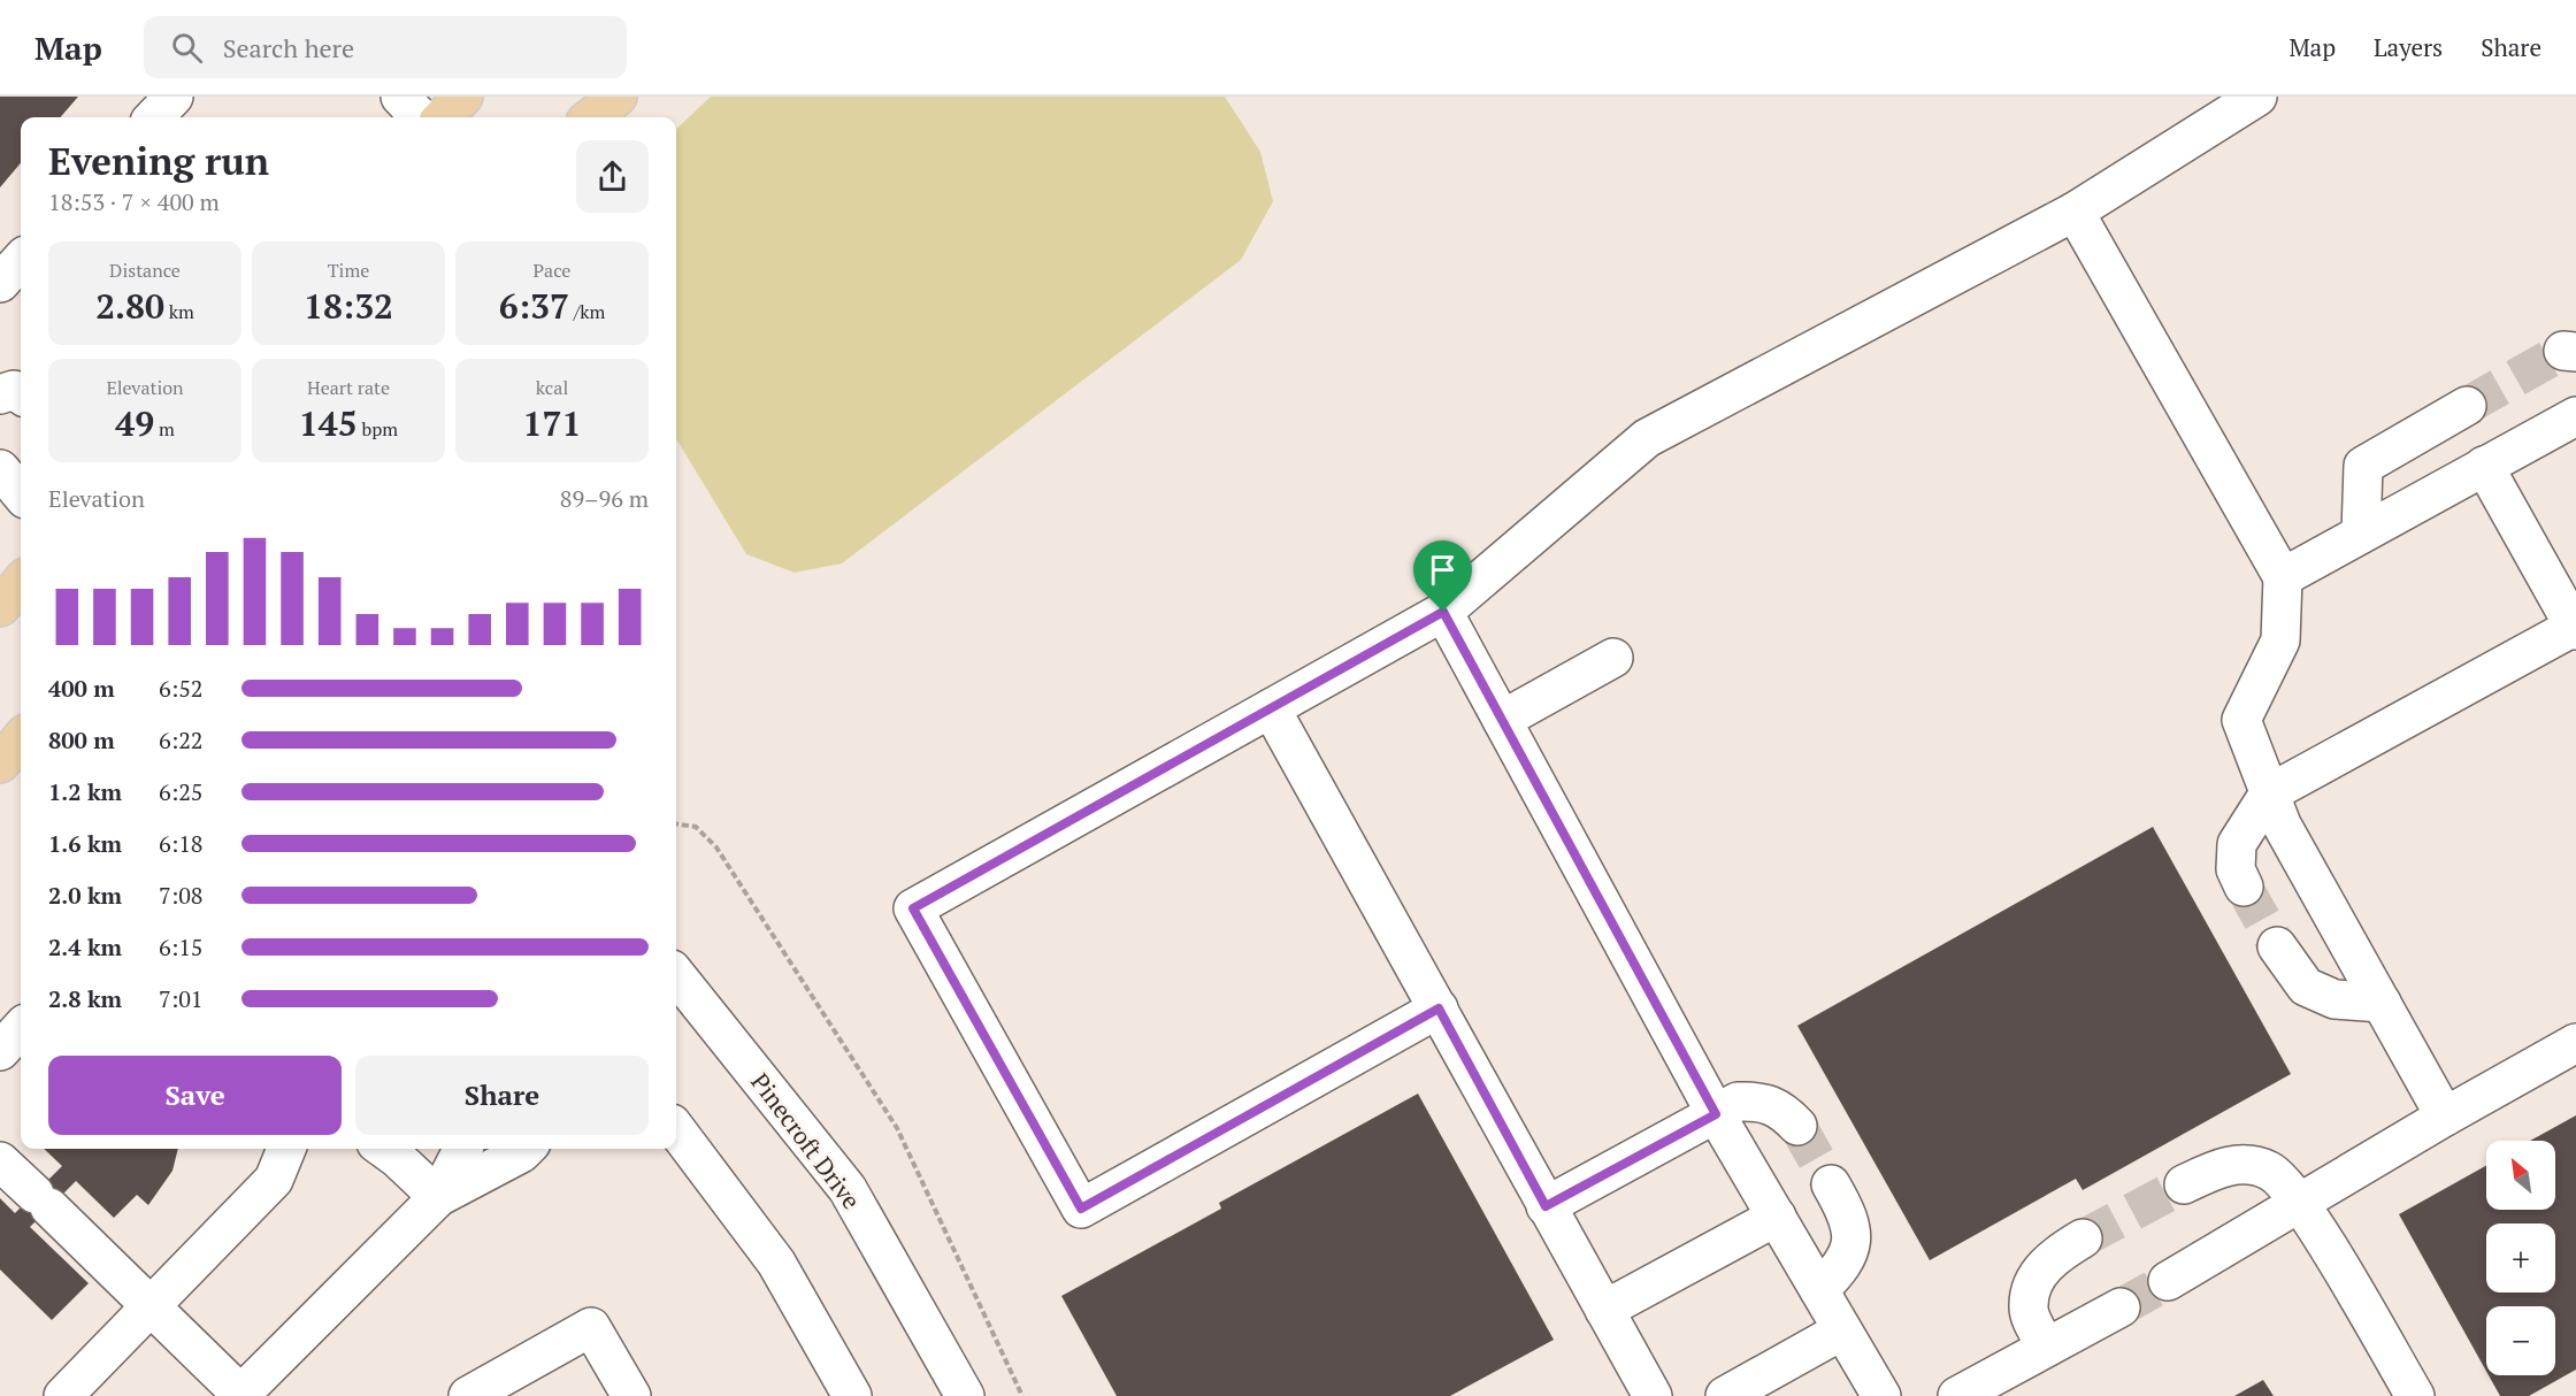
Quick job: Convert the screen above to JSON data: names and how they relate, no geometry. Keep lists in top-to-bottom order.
{
  "streets": {
    "street": ["Pinecroft Drive"]
  },
  "north": "top left",
  "page": {
    "header": "Map",
    "search": "Search here",
    "nav": ["Map", "Layers", "Share"],
    "heading": ["Evening run", "18:53 · 7 × 400 m"],
    "stats": [
      ["Distance", "2.80 km"],
      ["Time", "18:32"],
      ["Pace", "6:37 /km"],
      ["Elevation", "49 m"],
      ["Heart rate", "145 bpm"],
      ["kcal", "171"]
    ],
    "chart": ["Elevation", "89–96 m"],
    "list": [
      {
        "name": "400 m",
        "note": "6:52"
      },
      {
        "name": "800 m",
        "note": "6:22"
      },
      {
        "name": "1.2 km",
        "note": "6:25"
      },
      {
        "name": "1.6 km",
        "note": "6:18"
      },
      {
        "name": "2.0 km",
        "note": "7:08"
      },
      {
        "name": "2.4 km",
        "note": "6:15"
      },
      {
        "name": "2.8 km",
        "note": "7:01"
      }
    ],
    "buttons": ["Save", "Share"],
    "map_buttons": ["+", "−"]
  }
}
